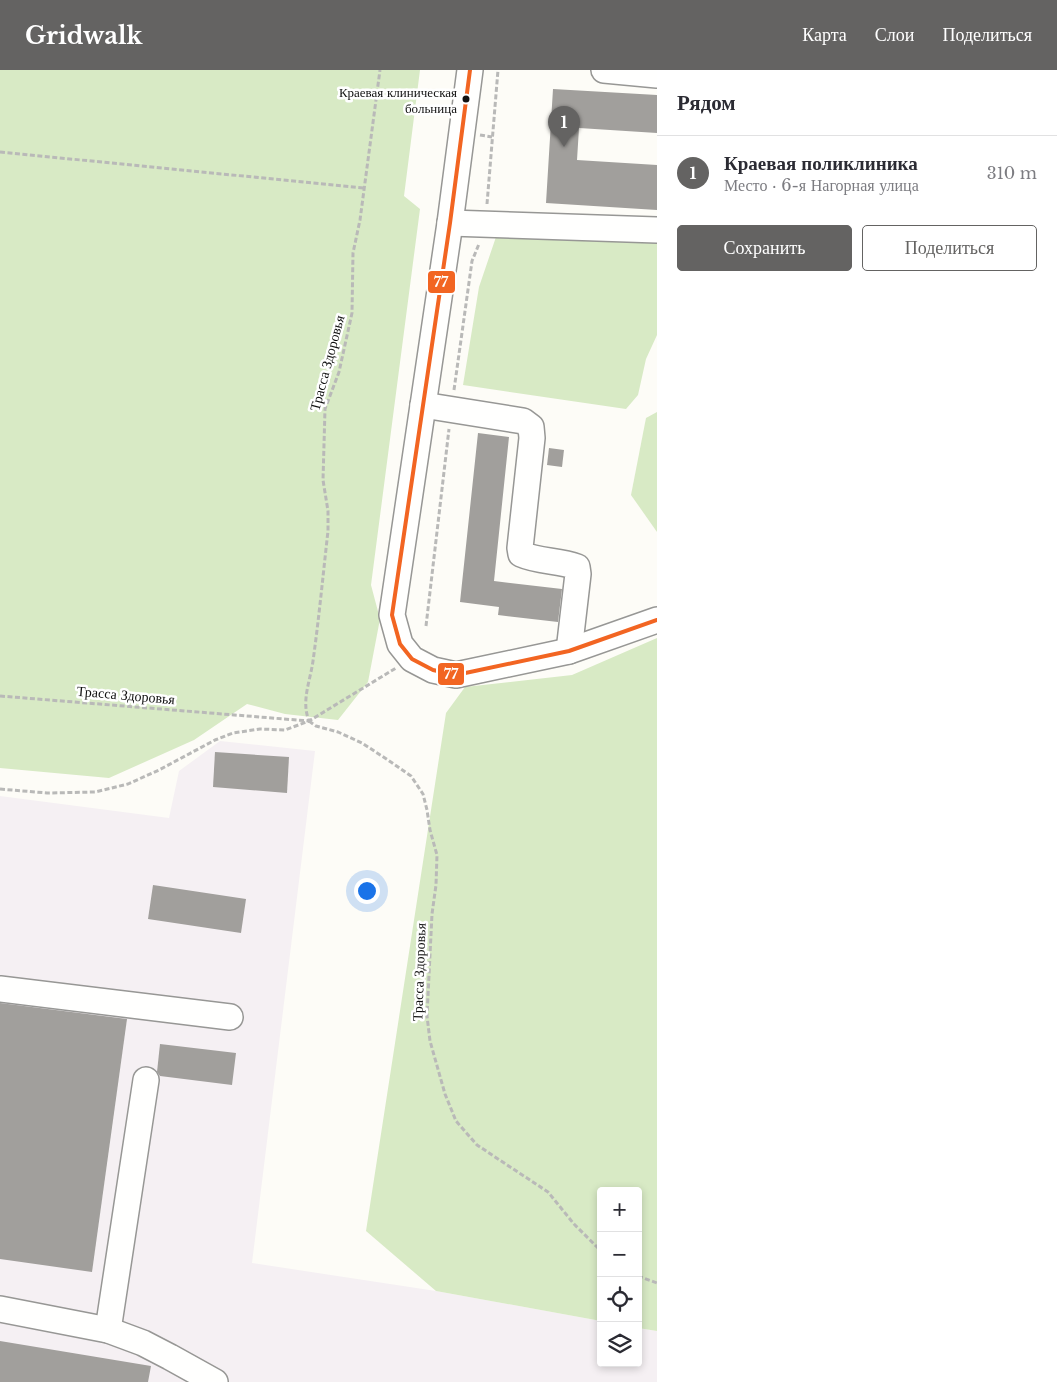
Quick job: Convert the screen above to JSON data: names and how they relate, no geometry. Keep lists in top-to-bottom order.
{
  "streets": {
    "path": ["Трасса Здоровья"]
  },
  "places": ["Краевая клиническая больница"],
  "lines": ["transit line 77"],
  "page": {
    "header": "Gridwalk",
    "nav": ["Карта", "Слои", "Поделиться"],
    "heading": "Рядом",
    "pins": "1",
    "list": [
      {
        "mark": "1",
        "name": "Краевая поликлиника",
        "note": "Место · 6-я Нагорная улица",
        "value": "310 m"
      }
    ],
    "buttons": ["Сохранить", "Поделиться"],
    "map_buttons": ["+", "−"]
  }
}
